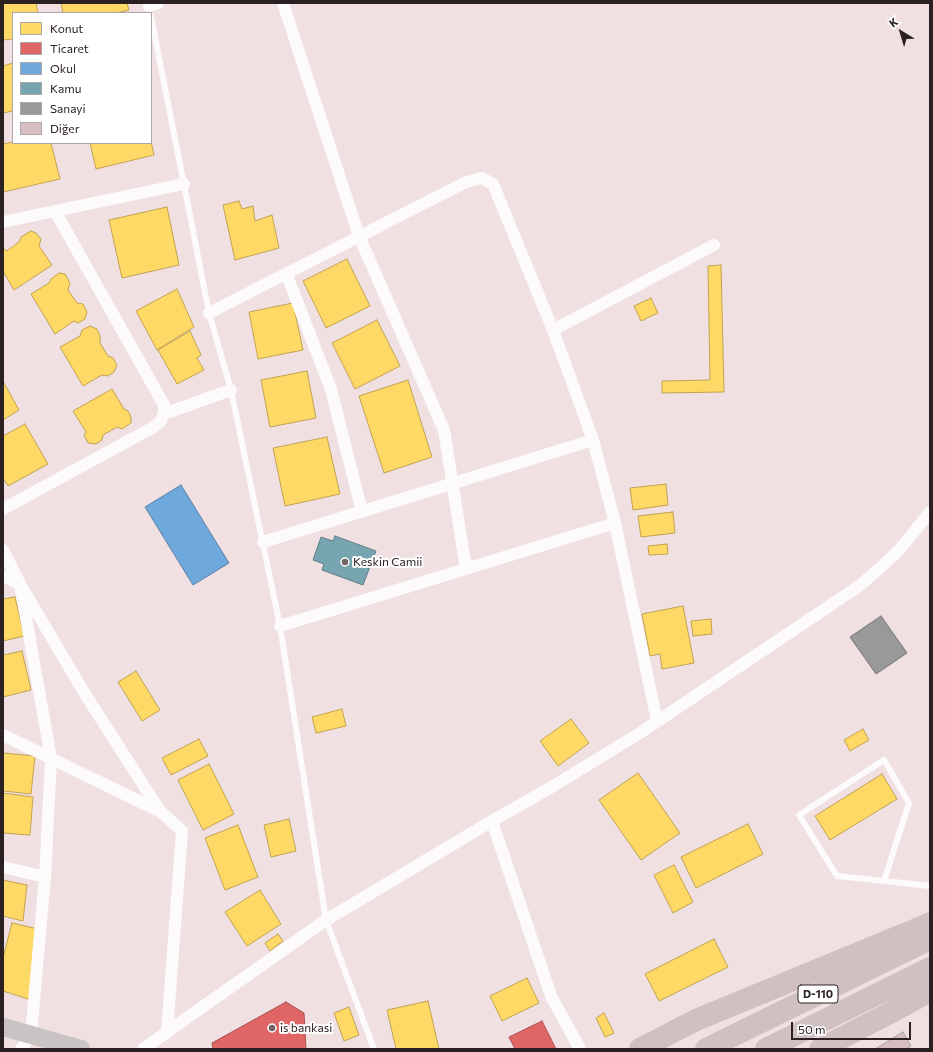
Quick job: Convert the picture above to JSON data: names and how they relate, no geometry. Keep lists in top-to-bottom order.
{
  "streets": {
    "highway": ["D-110"]
  },
  "places": ["Keskin Camii", "is bankasi"],
  "legend": [
    "Konut",
    "Ticaret",
    "Okul",
    "Kamu",
    "Sanayi",
    "Diğer"
  ],
  "scale_bar": "50 m",
  "north": "top left"
}
